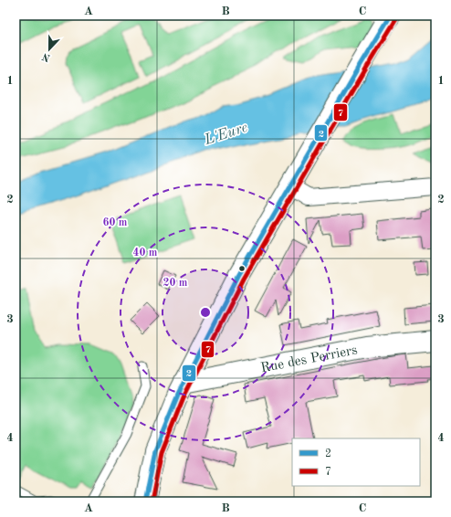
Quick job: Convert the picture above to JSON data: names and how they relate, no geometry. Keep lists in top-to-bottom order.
{
  "streets": {
    "main road": ["Rue des Perriers"]
  },
  "water": ["L'Eure"],
  "lines": ["transit line 2", "transit line 7"],
  "legend": ["2", "7"],
  "north": "bottom",
  "grid": {
    "columns": ["A", "B", "C"],
    "rows": [
      "1",
      "2",
      "3",
      "4"
    ]
  },
  "rings": ["60 m", "40 m", "20 m"]
}
